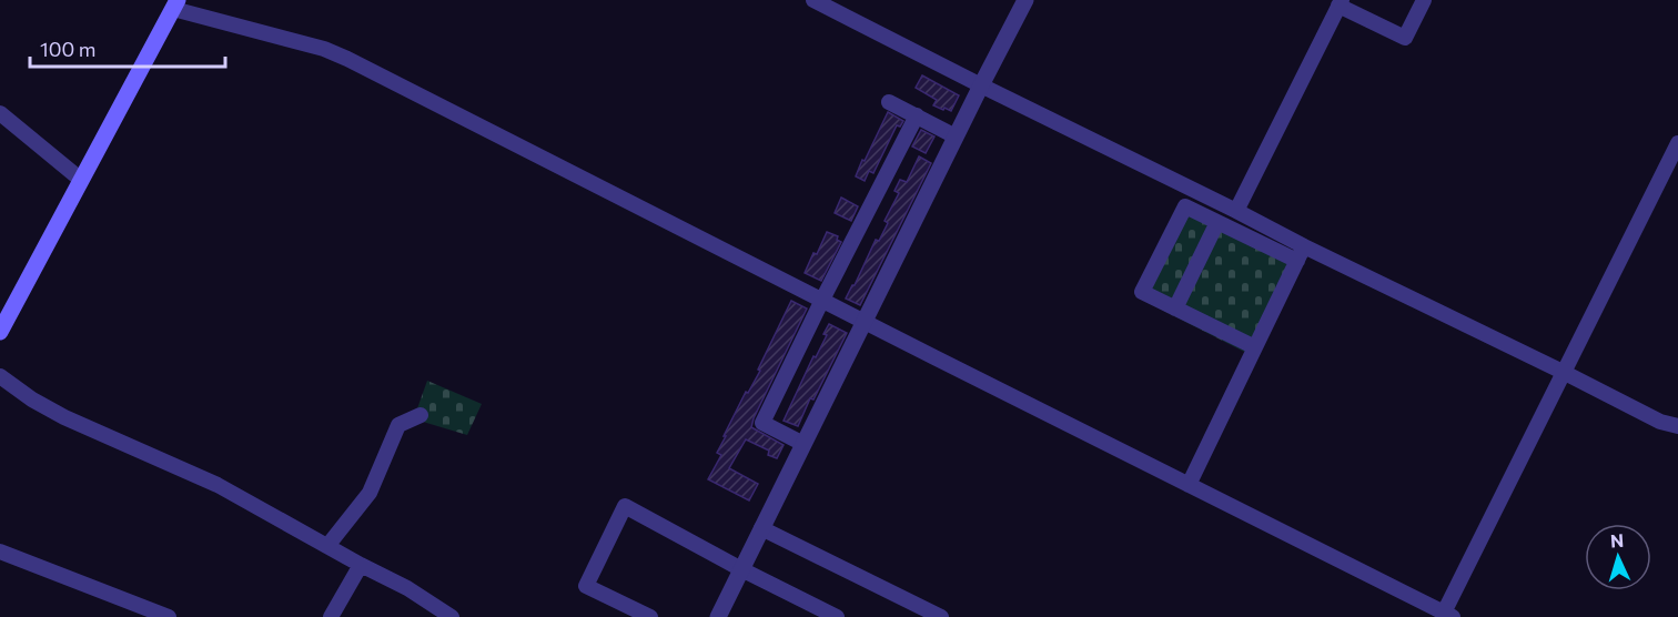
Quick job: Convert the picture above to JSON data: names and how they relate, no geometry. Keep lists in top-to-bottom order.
{
  "scale_bar": "100 m",
  "north": "top"
}
